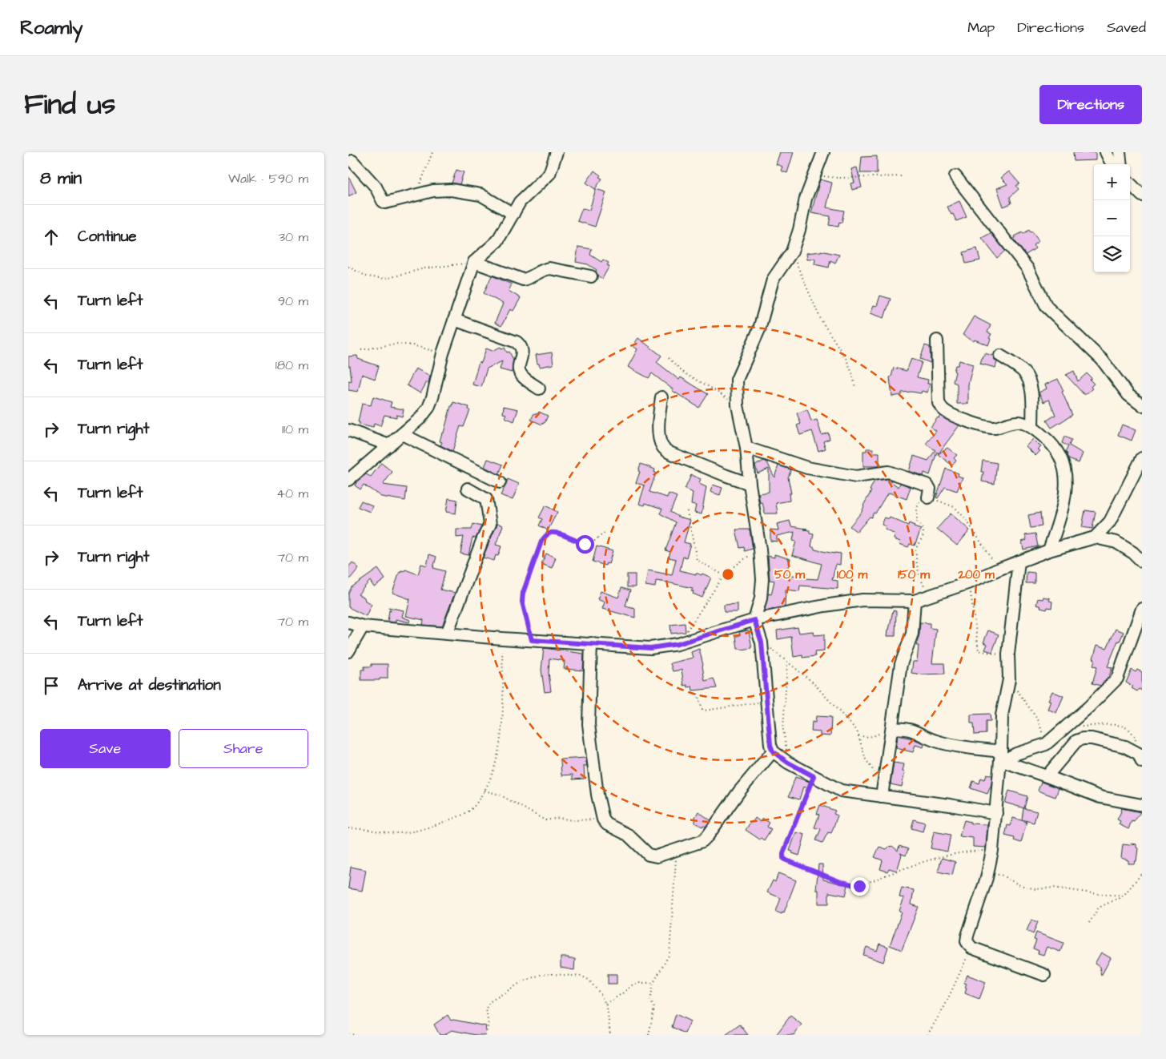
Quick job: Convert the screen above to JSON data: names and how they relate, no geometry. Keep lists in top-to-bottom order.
{
  "page": {
    "header": "Roamly",
    "nav": ["Map", "Directions", "Saved"],
    "title": "Find us",
    "buttons": [
      "Directions",
      ["Save", "Share"]
    ],
    "heading": ["8 min", "Walk · 590 m"],
    "map_buttons": ["+", "−"],
    "list": [
      ["Continue", "30 m"],
      ["Turn left", "90 m"],
      ["Turn left", "180 m"],
      ["Turn right", "110 m"],
      ["Turn left", "40 m"],
      ["Turn right", "70 m"],
      ["Turn left", "70 m"],
      "Arrive at destination"
    ]
  },
  "rings": [
    "50 m",
    "100 m",
    "150 m",
    "200 m"
  ]
}
